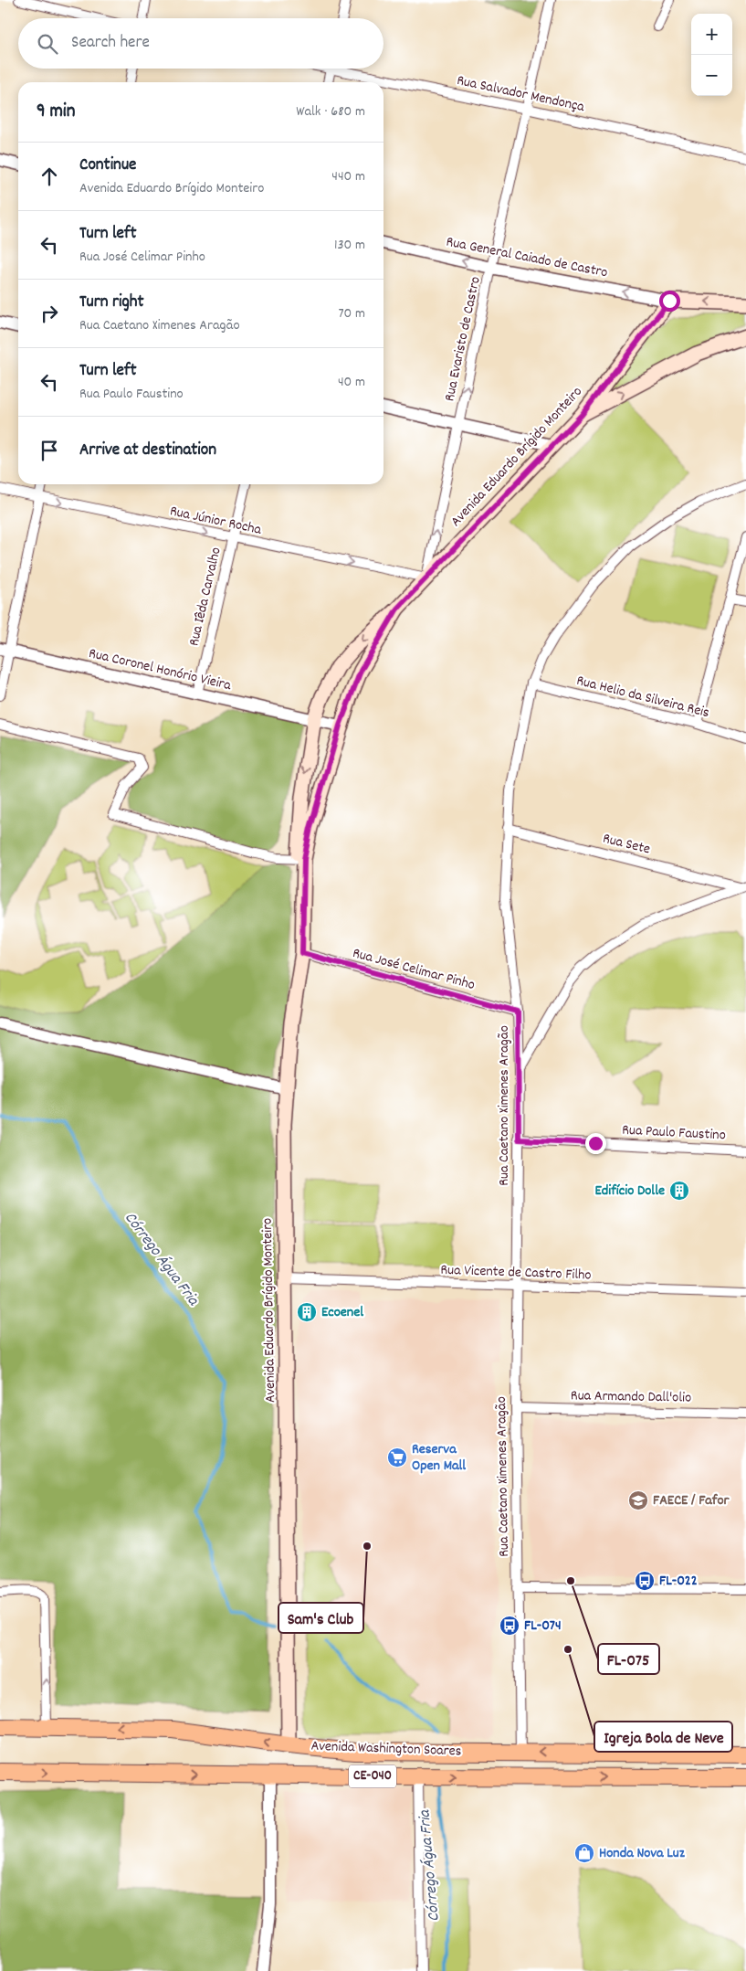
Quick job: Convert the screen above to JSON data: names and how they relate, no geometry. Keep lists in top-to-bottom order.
{
  "streets": {
    "highway": ["Avenida Washington Soares", "CE-040"],
    "main road": ["Avenida Eduardo Brígido Monteiro"],
    "street": [
      "Rua Salvador Mendonça",
      "Rua General Caiado de Castro",
      "Rua Evaristo de Castro",
      "Rua Júnior Rocha",
      "Rua Iêda Carvalho",
      "Rua Coronel Honório Vieira",
      "Rua Helio da Silveira Reis",
      "Rua Sete",
      "Rua José Celimar Pinho",
      "Rua Caetano Ximenes Aragão",
      "Rua Paulo Faustino",
      "Rua Vicente de Castro Filho",
      "Rua Armando Dall'olio"
    ]
  },
  "crossings": [
    ["Rua Salvador Mendonça", "Rua Evaristo de Castro"],
    ["Rua General Caiado de Castro", "Rua Evaristo de Castro"],
    ["Rua General Caiado de Castro", "Avenida Eduardo Brígido Monteiro"],
    ["Rua Evaristo de Castro", "Avenida Eduardo Brígido Monteiro"],
    ["Rua Evaristo de Castro", "Rua Júnior Rocha"],
    ["Avenida Eduardo Brígido Monteiro", "Rua Júnior Rocha"],
    ["Avenida Eduardo Brígido Monteiro", "Rua Coronel Honório Vieira"],
    ["Avenida Eduardo Brígido Monteiro", "Rua José Celimar Pinho"],
    ["Avenida Eduardo Brígido Monteiro", "Rua Vicente de Castro Filho"],
    ["Avenida Eduardo Brígido Monteiro", "Avenida Washington Soares"],
    ["Rua Júnior Rocha", "Rua Iêda Carvalho"],
    ["Rua Iêda Carvalho", "Rua Coronel Honório Vieira"],
    ["Rua Helio da Silveira Reis", "Rua Caetano Ximenes Aragão"],
    ["Rua Sete", "Rua Caetano Ximenes Aragão"],
    ["Rua José Celimar Pinho", "Rua Caetano Ximenes Aragão"],
    ["Rua Caetano Ximenes Aragão", "Rua Paulo Faustino"],
    ["Rua Caetano Ximenes Aragão", "Rua Vicente de Castro Filho"],
    ["Rua Caetano Ximenes Aragão", "Rua Armando Dall'olio"],
    ["Rua Caetano Ximenes Aragão", "Avenida Washington Soares"]
  ],
  "one_way": ["Rua General Caiado de Castro", "Rua Evaristo de Castro", "Rua Júnior Rocha"],
  "water": ["Córrego Água Fria"],
  "places": {
    "building": ["Edifício Dolle", "Ecoenel"],
    "supermarket": ["Reserva Open Mall"],
    "school or university": ["FAECE / Fafor"],
    "other": ["Sam's Club", "FL-075", "Igreja Bola de Neve"],
    "bus stop": ["FL-022", "FL-074"],
    "shop": ["Honda Nova Luz"]
  },
  "page": {
    "map_buttons": ["+", "−"],
    "search": "Search here",
    "heading": ["9 min", "Walk · 680 m"],
    "list": [
      ["Continue", "Avenida Eduardo Brígido Monteiro", "440 m"],
      ["Turn left", "Rua José Celimar Pinho", "130 m"],
      ["Turn right", "Rua Caetano Ximenes Aragão", "70 m"],
      ["Turn left", "Rua Paulo Faustino", "40 m"],
      "Arrive at destination"
    ]
  }
}
